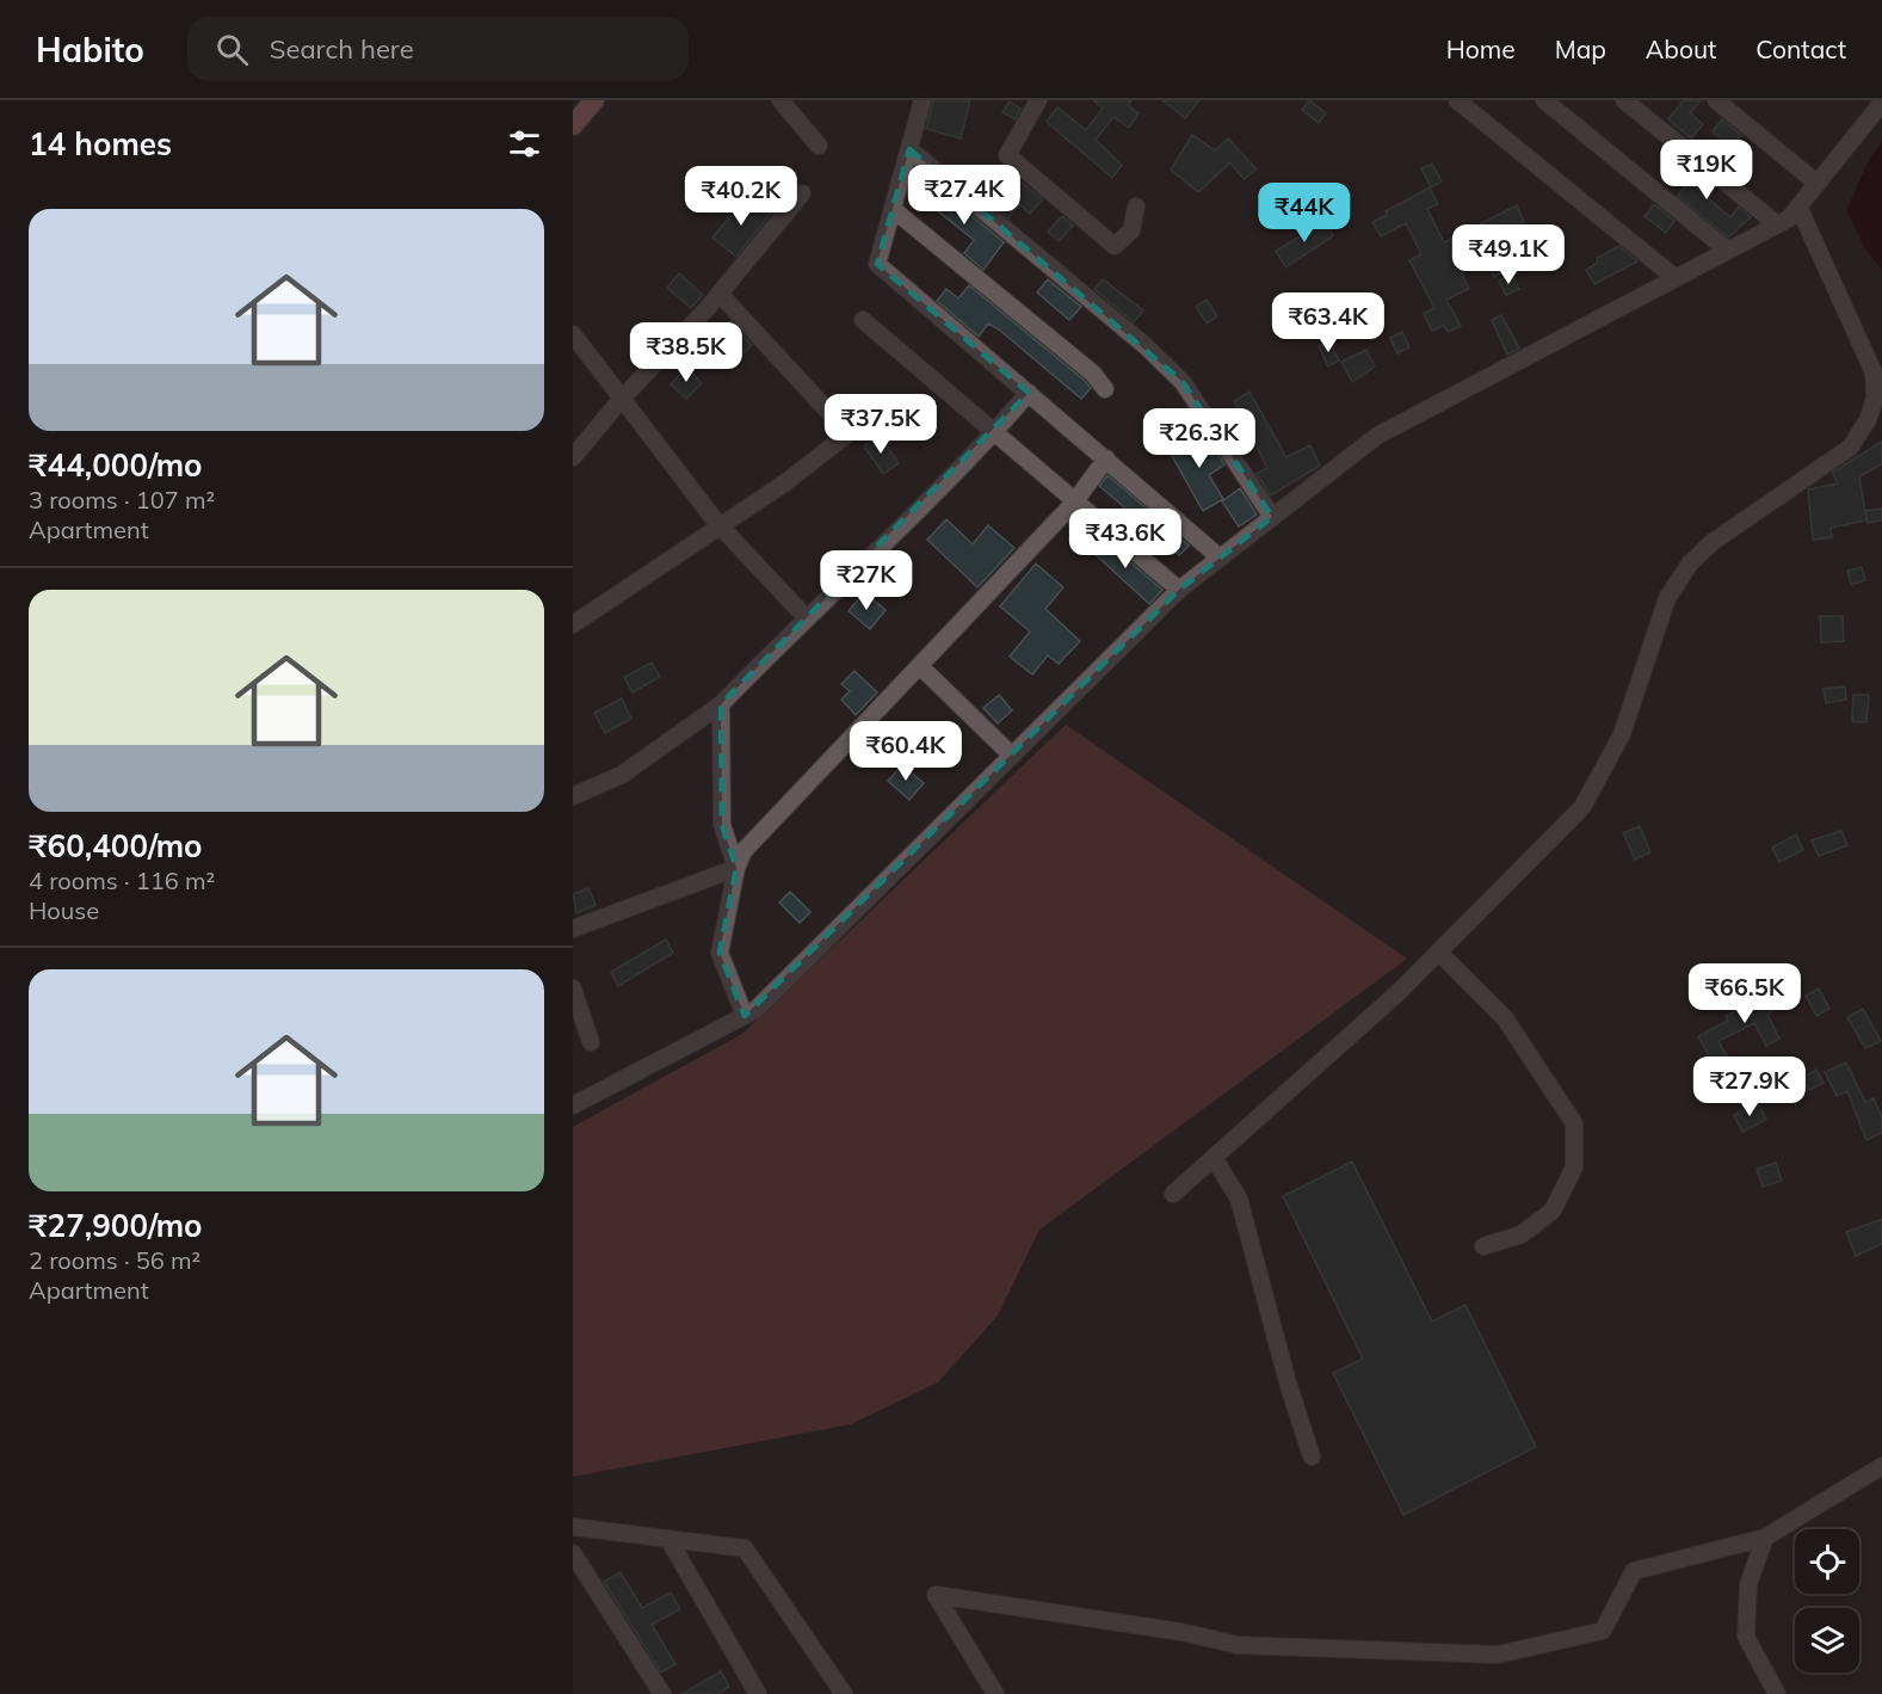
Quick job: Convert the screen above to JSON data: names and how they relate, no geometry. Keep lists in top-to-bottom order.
{
  "page": {
    "header": "Habito",
    "search": "Search here",
    "nav": [
      "Home",
      "Map",
      "About",
      "Contact"
    ],
    "heading": "14 homes",
    "price": [
      "₹19K",
      "₹27.4K",
      "₹40.2K",
      "₹44K",
      "₹49.1K",
      "₹63.4K",
      "₹38.5K",
      "₹37.5K",
      "₹26.3K",
      "₹43.6K",
      "₹27K",
      "₹60.4K",
      "₹66.5K",
      "₹27.9K"
    ],
    "list": [
      {
        "name": "₹44,000/mo",
        "note": "3 rooms · 107 m² · Apartment"
      },
      {
        "name": "₹60,400/mo",
        "note": "4 rooms · 116 m² · House"
      },
      {
        "name": "₹27,900/mo",
        "note": "2 rooms · 56 m² · Apartment"
      }
    ]
  }
}
